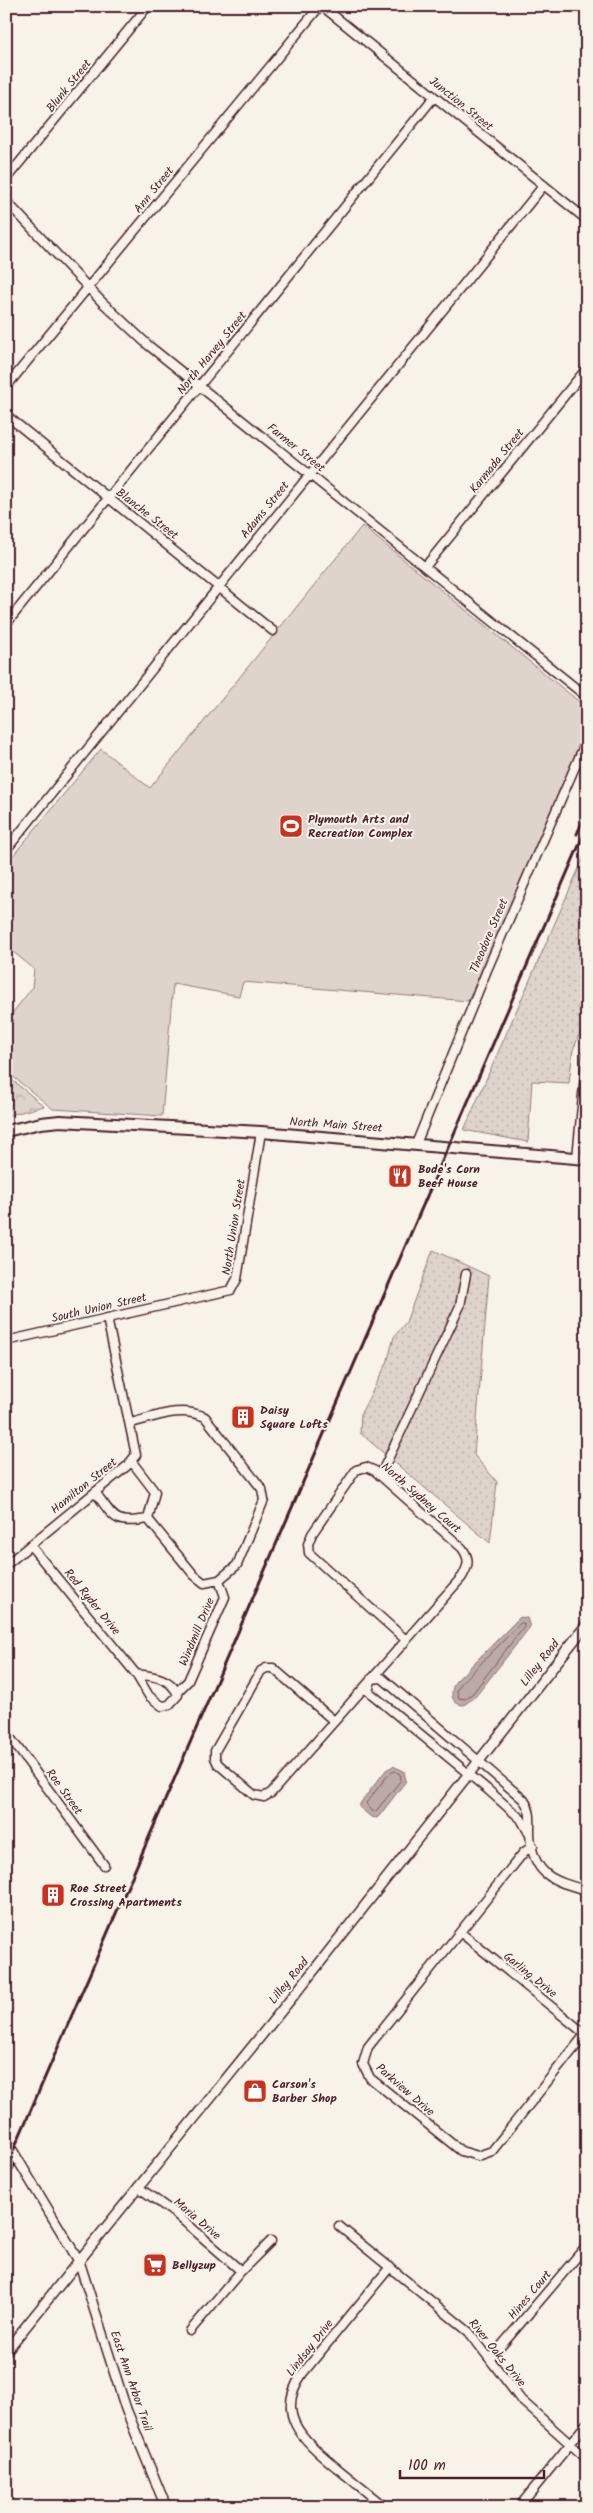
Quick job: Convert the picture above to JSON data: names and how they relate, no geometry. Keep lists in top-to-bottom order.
{
  "streets": {
    "main road": ["North Main Street"],
    "street": [
      "Blunk Street",
      "Junction Street",
      "Ann Street",
      "North Harvey Street",
      "Farmer Street",
      "Karmada Street",
      "Adams Street",
      "Blanche Street",
      "Theodore Street",
      "North Union Street",
      "South Union Street",
      "Hamilton Street",
      "North Sydney Court",
      "Red Ryder Drive",
      "Windmill Drive",
      "Lilley Road",
      "Roe Street",
      "Garling Drive",
      "Parkview Drive",
      "Maria Drive",
      "Hines Court",
      "Lindsay Drive",
      "River Oaks Drive",
      "East Ann Arbor Trail"
    ]
  },
  "crossings": [
    ["Junction Street", "Ann Street"],
    ["Junction Street", "North Harvey Street"],
    ["Junction Street", "Adams Street"],
    ["Ann Street", "Farmer Street"],
    ["North Harvey Street", "Farmer Street"],
    ["North Harvey Street", "Blanche Street"],
    ["Farmer Street", "Karmada Street"],
    ["Farmer Street", "Adams Street"],
    ["Adams Street", "Blanche Street"],
    ["Theodore Street", "North Main Street"],
    ["North Main Street", "North Union Street"],
    ["North Union Street", "South Union Street"],
    ["South Union Street", "Hamilton Street"],
    ["Hamilton Street", "Red Ryder Drive"],
    ["Red Ryder Drive", "Windmill Drive"],
    ["Lilley Road", "Maria Drive"],
    ["Lilley Road", "East Ann Arbor Trail"],
    ["Garling Drive", "Parkview Drive"],
    ["Hines Court", "River Oaks Drive"],
    ["Lindsay Drive", "River Oaks Drive"]
  ],
  "places": {
    "sports": ["Plymouth Arts and Recreation Complex"],
    "restaurant": ["Bode's Corn Beef House"],
    "building": ["Daisy Square Lofts", "Roe Street Crossing Apartments"],
    "shop": ["Carson's Barber Shop"],
    "supermarket": ["Bellyzup"]
  },
  "scale_bar": "100 m"
}
